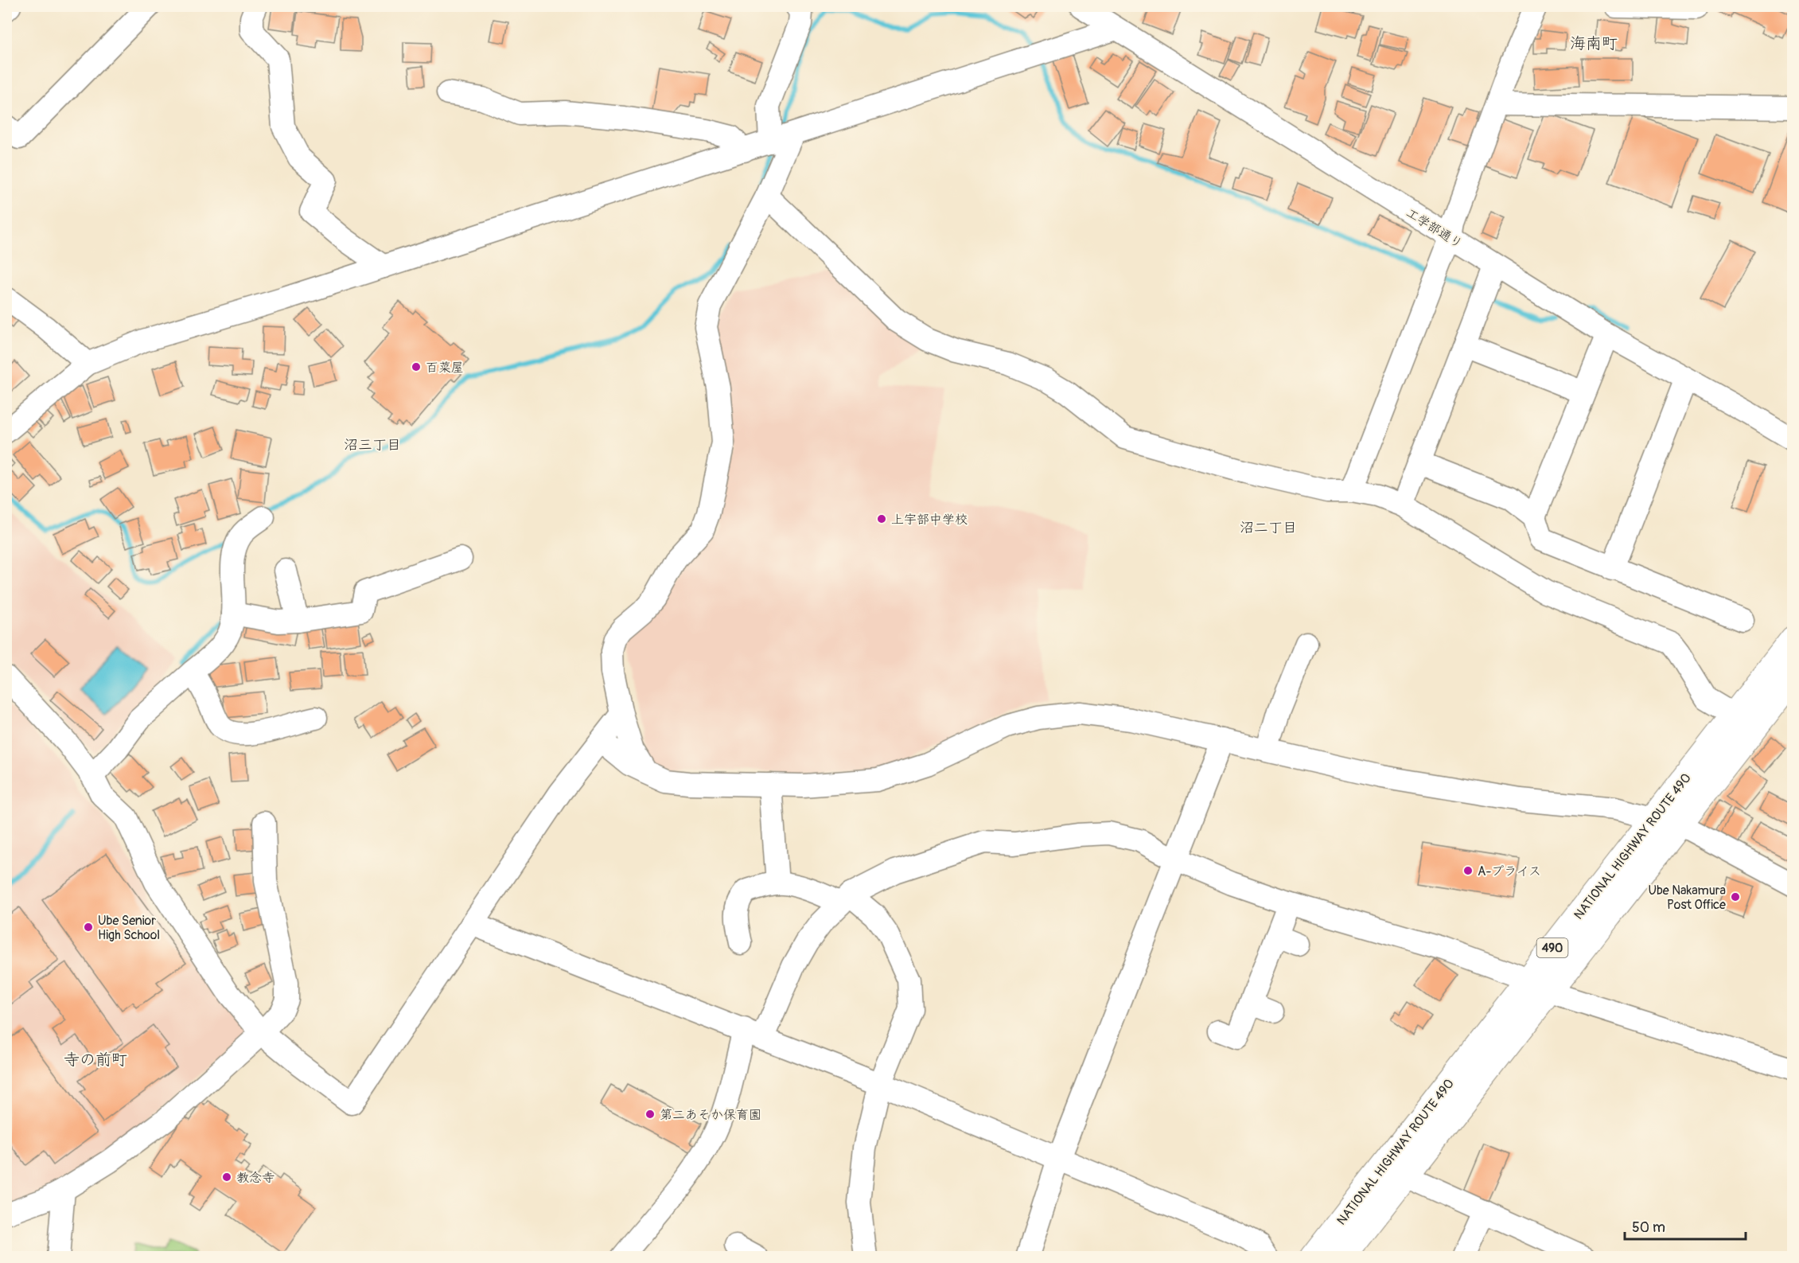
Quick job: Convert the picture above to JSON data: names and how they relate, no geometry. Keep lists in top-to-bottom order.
{
  "streets": {
    "highway": ["NATIONAL HIGHWAY ROUTE 490", "490"],
    "street": ["工学部通り"]
  },
  "districts": [
    "海南町",
    "沼三丁目",
    "沼二丁目",
    "寺の前町"
  ],
  "places": [
    "百菜屋",
    "上宇部中学校",
    "A-プライス",
    "Ube Nakamura Post Office",
    "Ube Senior High School",
    "第二あそか保育園",
    "教念寺"
  ],
  "scale_bar": "50 m"
}
